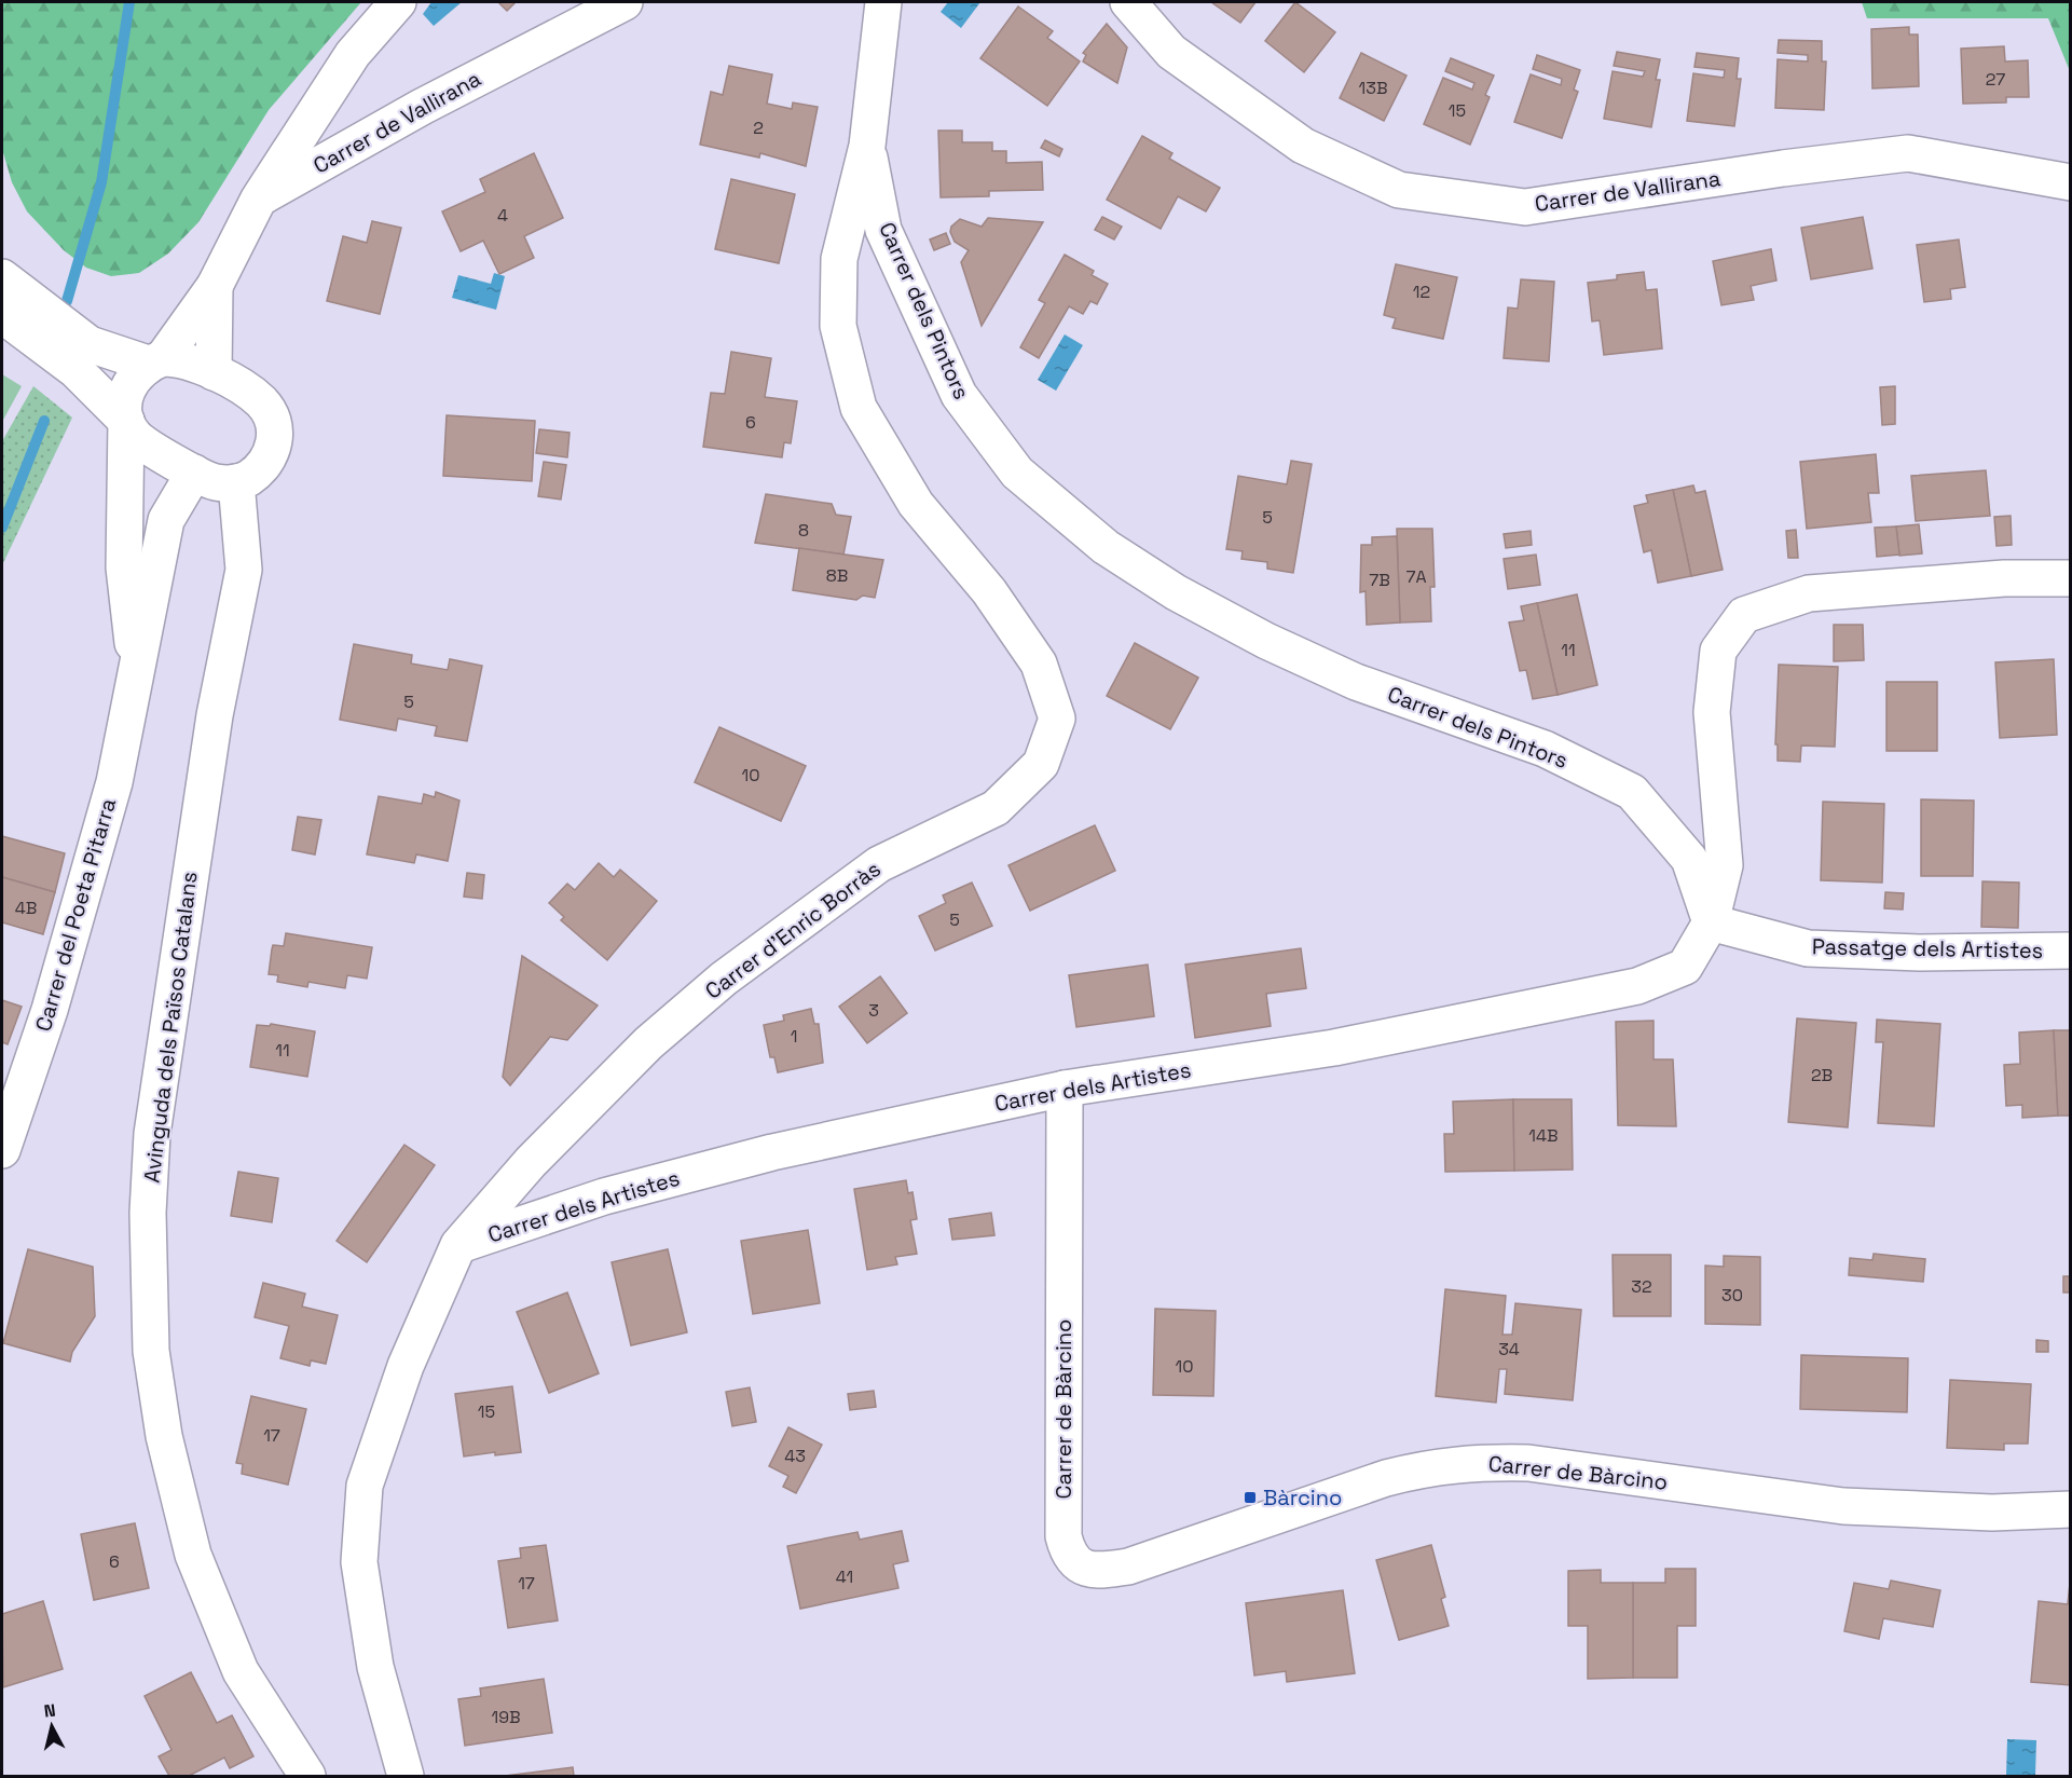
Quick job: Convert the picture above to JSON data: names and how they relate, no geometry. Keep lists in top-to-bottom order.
{
  "streets": {
    "street": [
      "Carrer de Vallirana",
      "Carrer dels Pintors",
      "Carrer del Poeta Pitarra",
      "Carrer d'Enric Borràs",
      "Passatge dels Artistes",
      "Avinguda dels Països Catalans",
      "Carrer dels Artistes",
      "Carrer de Bàrcino"
    ]
  },
  "crossings": [
    ["Carrer dels Pintors", "Carrer d'Enric Borràs"],
    ["Carrer dels Pintors", "Passatge dels Artistes"],
    ["Carrer dels Pintors", "Carrer dels Artistes"],
    ["Carrer del Poeta Pitarra", "Avinguda dels Països Catalans"],
    ["Carrer d'Enric Borràs", "Carrer dels Artistes"],
    ["Passatge dels Artistes", "Carrer dels Artistes"],
    ["Carrer dels Artistes", "Carrer de Bàrcino"]
  ],
  "places": {
    "transit": ["Bàrcino"]
  },
  "house_numbers": [
    "27",
    "13B",
    "15",
    "2",
    "4",
    "12",
    "6",
    "5",
    "8",
    "8B",
    "7A",
    "7B",
    "11",
    "5",
    "10",
    "4B",
    "5",
    "3",
    "1",
    "11",
    "2B",
    "14B",
    "32",
    "30",
    "34",
    "10",
    "15",
    "17",
    "43",
    "6",
    "41",
    "17",
    "19B"
  ],
  "north": "top"
}
